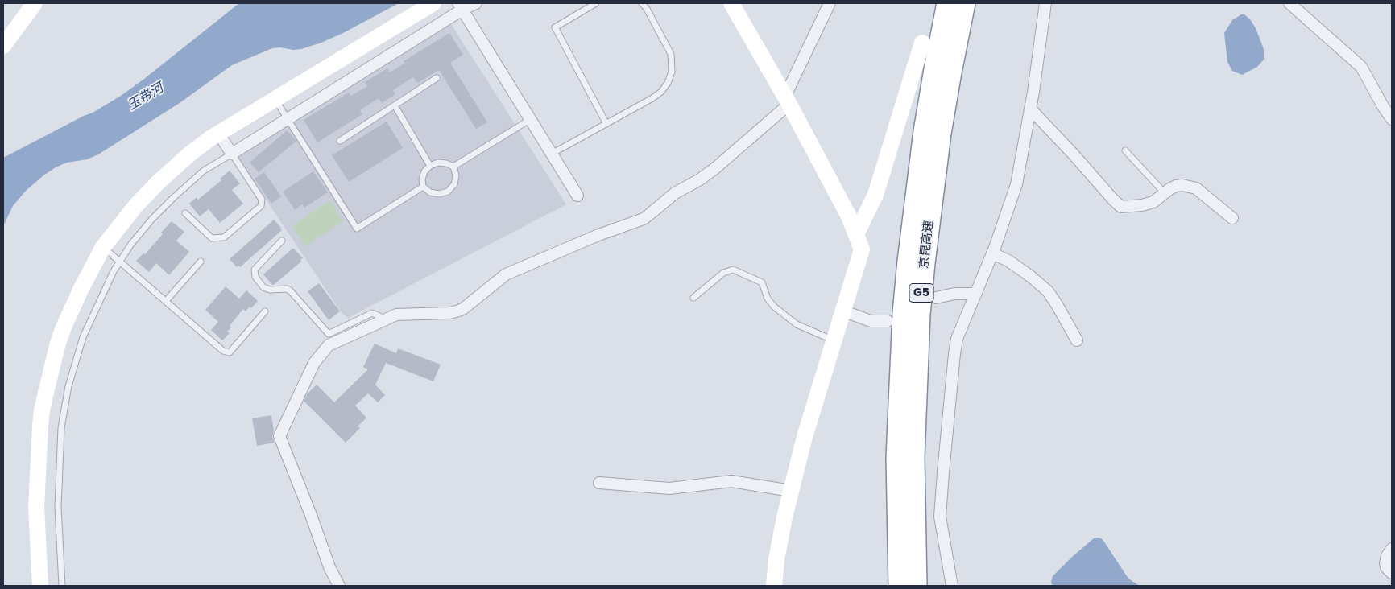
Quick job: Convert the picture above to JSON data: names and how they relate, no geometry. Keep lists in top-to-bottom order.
{
  "streets": {
    "highway": ["京昆高速", "G5"]
  },
  "water": ["玉带河"]
}
